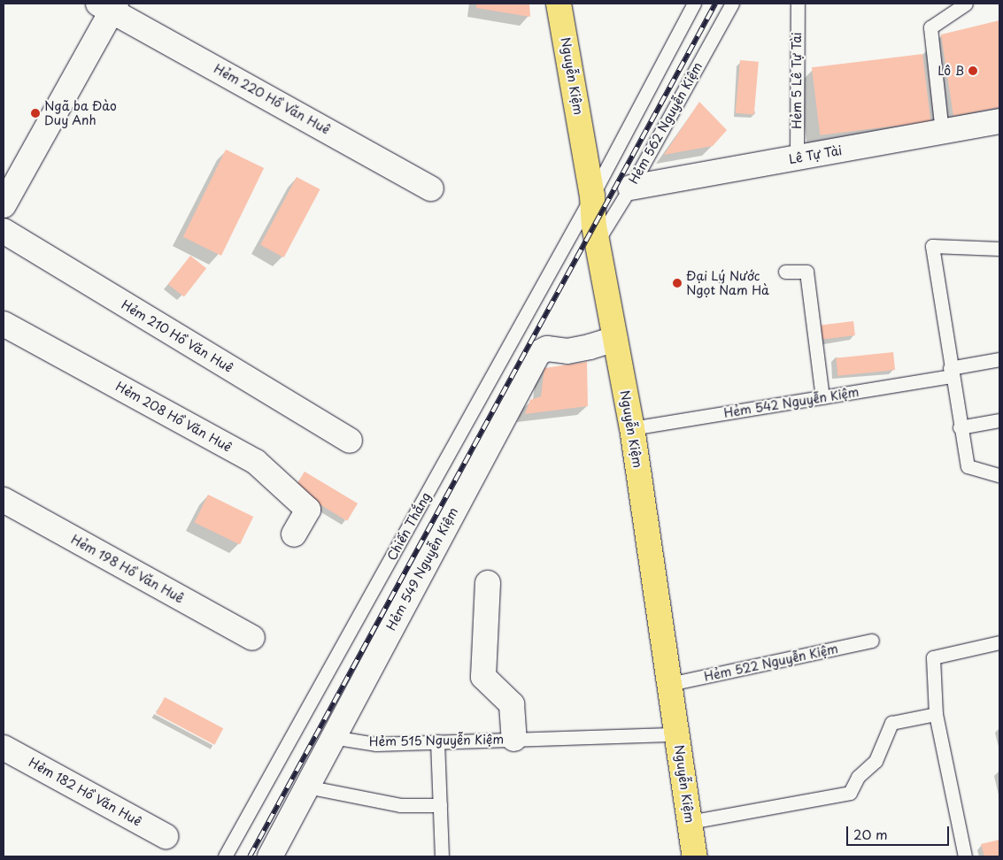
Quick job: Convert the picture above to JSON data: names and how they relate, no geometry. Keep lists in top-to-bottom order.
{
  "streets": {
    "main road": ["Nguyễn Kiệm"],
    "street": [
      "Hẻm 220 Hồ Văn Huê",
      "Lê Tự Tài",
      "Hẻm 210 Hồ Văn Huê",
      "Hẻm 208 Hồ Văn Huê",
      "Hẻm 198 Hồ Văn Huê",
      "Hẻm 549 Nguyễn Kiệm",
      "Hẻm 515 Nguyễn Kiệm",
      "Hẻm 182 Hồ Văn Huê"
    ],
    "lane": [
      "Hẻm 5 Lê Tự Tài",
      "Hẻm 562 Nguyễn Kiệm",
      "Hẻm 542 Nguyễn Kiệm",
      "Chiến Thắng",
      "Hẻm 522 Nguyễn Kiệm"
    ]
  },
  "crossings": [
    ["Nguyễn Kiệm", "Hẻm 562 Nguyễn Kiệm"],
    ["Nguyễn Kiệm", "Hẻm 542 Nguyễn Kiệm"],
    ["Nguyễn Kiệm", "Chiến Thắng"],
    ["Nguyễn Kiệm", "Hẻm 549 Nguyễn Kiệm"],
    ["Nguyễn Kiệm", "Hẻm 522 Nguyễn Kiệm"],
    ["Nguyễn Kiệm", "Hẻm 515 Nguyễn Kiệm"],
    ["Hẻm 5 Lê Tự Tài", "Lê Tự Tài"],
    ["Hẻm 562 Nguyễn Kiệm", "Lê Tự Tài"],
    ["Hẻm 549 Nguyễn Kiệm", "Hẻm 515 Nguyễn Kiệm"]
  ],
  "places": ["Lô B", "Ngã ba Đào Duy Anh", "Đại Lý Nước Ngọt Nam Hà"],
  "scale_bar": "20 m"
}
